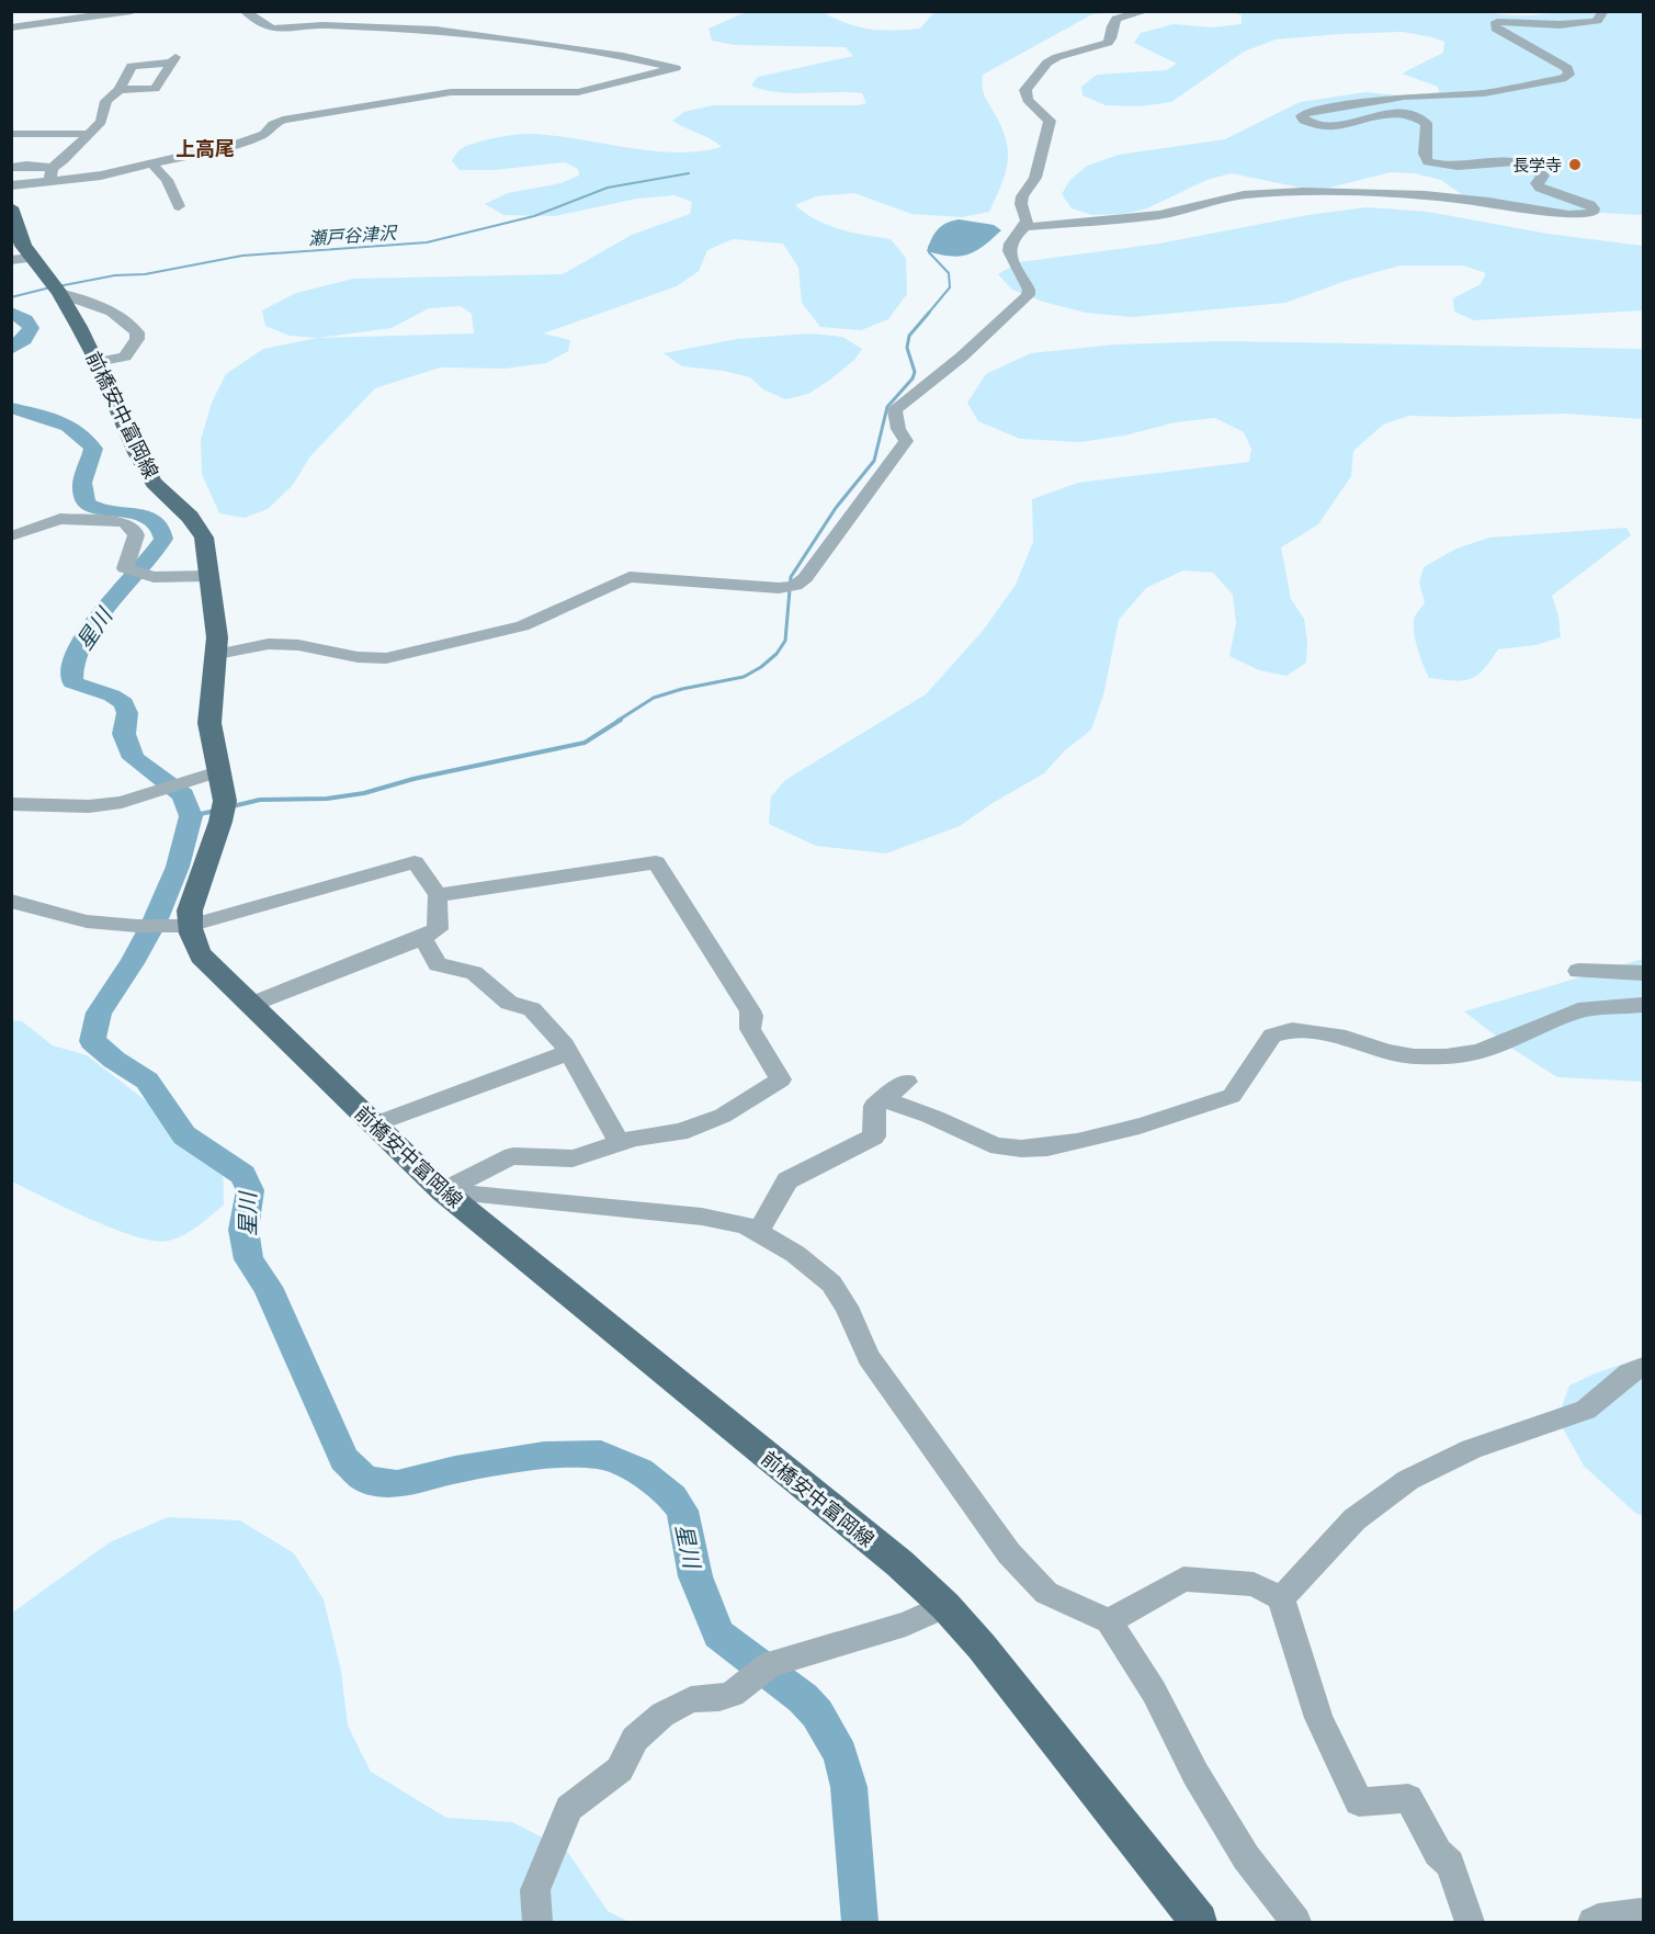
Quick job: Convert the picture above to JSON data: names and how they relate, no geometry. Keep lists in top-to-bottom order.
{
  "streets": {
    "main road": ["前橋安中富岡線"]
  },
  "districts": ["上高尾"],
  "water": ["瀬戸谷津沢", "星川"],
  "places": ["長学寺"]
}
